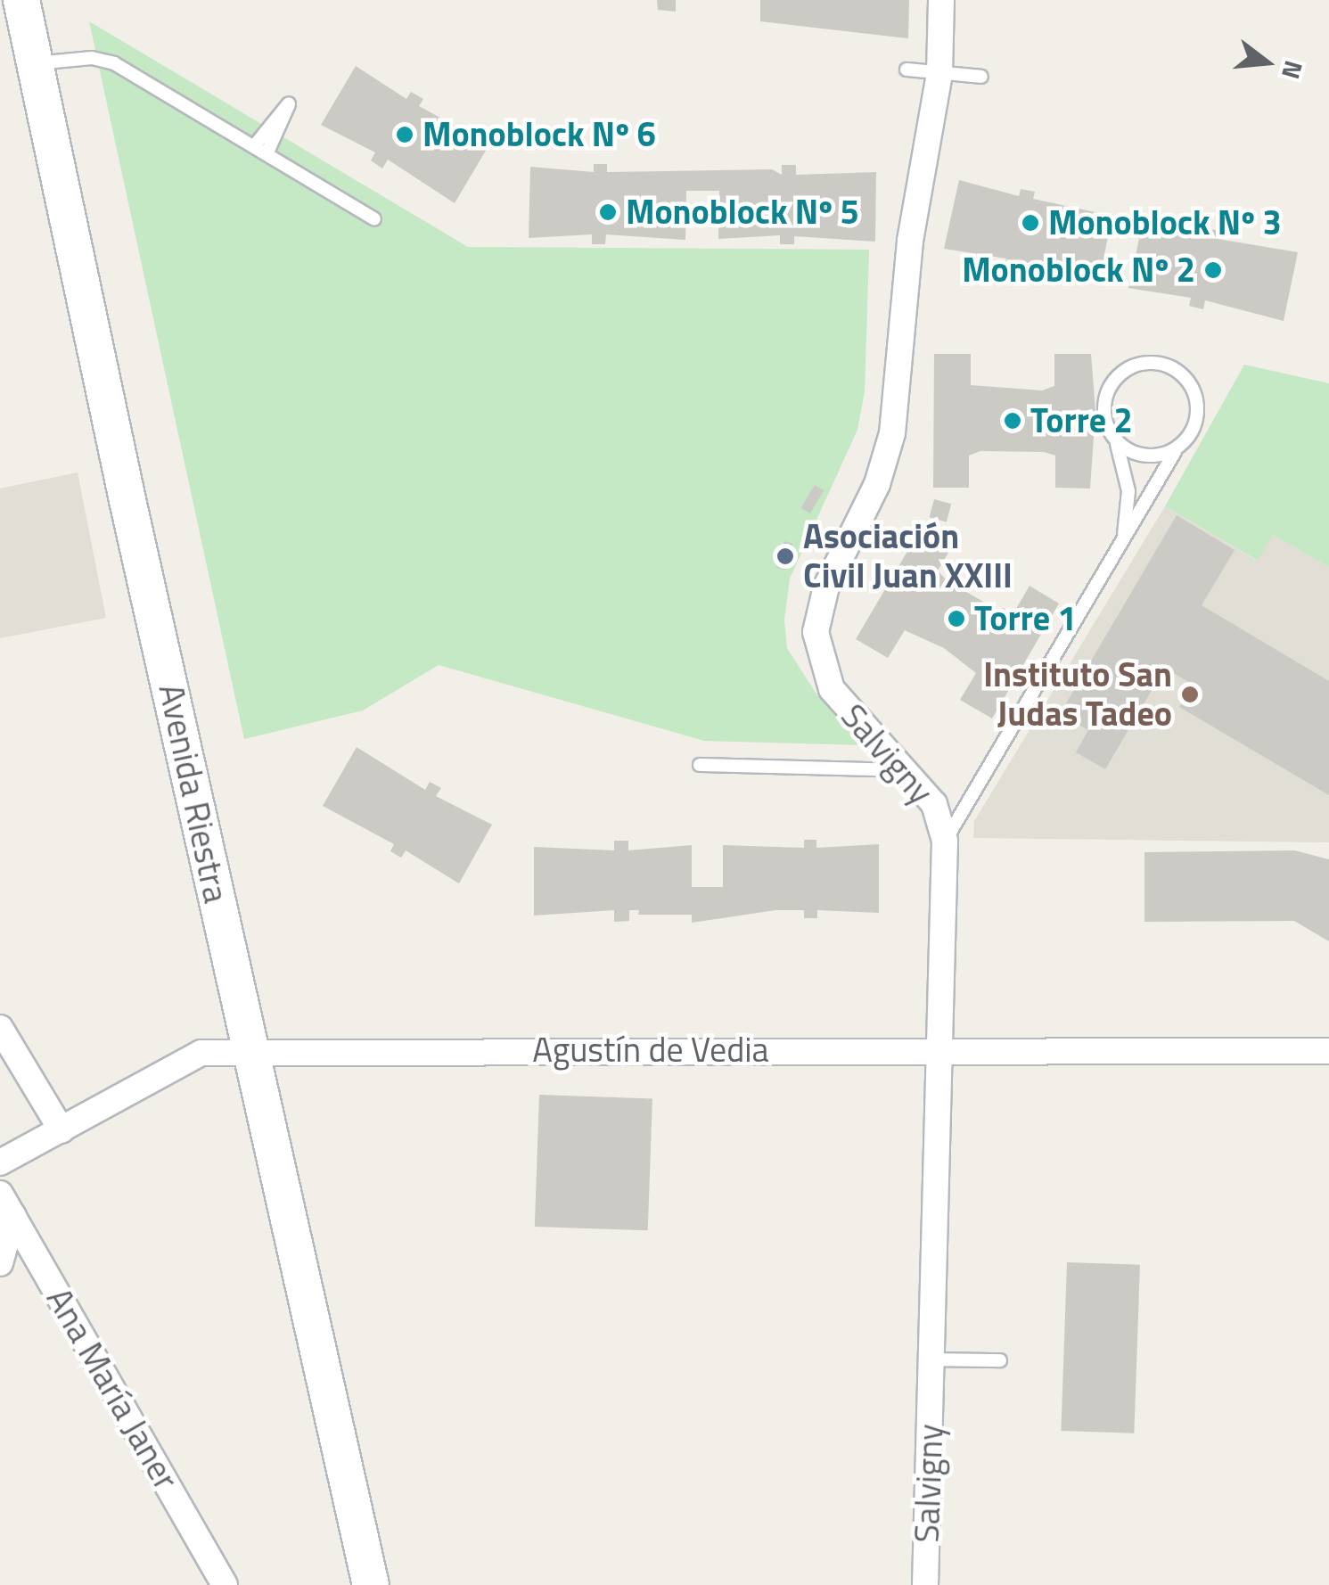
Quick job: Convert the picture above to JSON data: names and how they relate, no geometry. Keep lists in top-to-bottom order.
{
  "streets": {
    "main road": ["Avenida Riestra"],
    "street": ["Salvigny", "Agustín de Vedia", "Ana María Janer"]
  },
  "crossings": [
    ["Salvigny", "Agustín de Vedia"],
    ["Avenida Riestra", "Agustín de Vedia"]
  ],
  "places": [
    "Monoblock Nº 6",
    "Monoblock Nº 5",
    "Monoblock Nº 3",
    "Monoblock Nº 2",
    "Torre 2",
    "Asociación Civil Juan XXIII",
    "Torre 1",
    "Instituto San Judas Tadeo"
  ],
  "north": "right"
}
